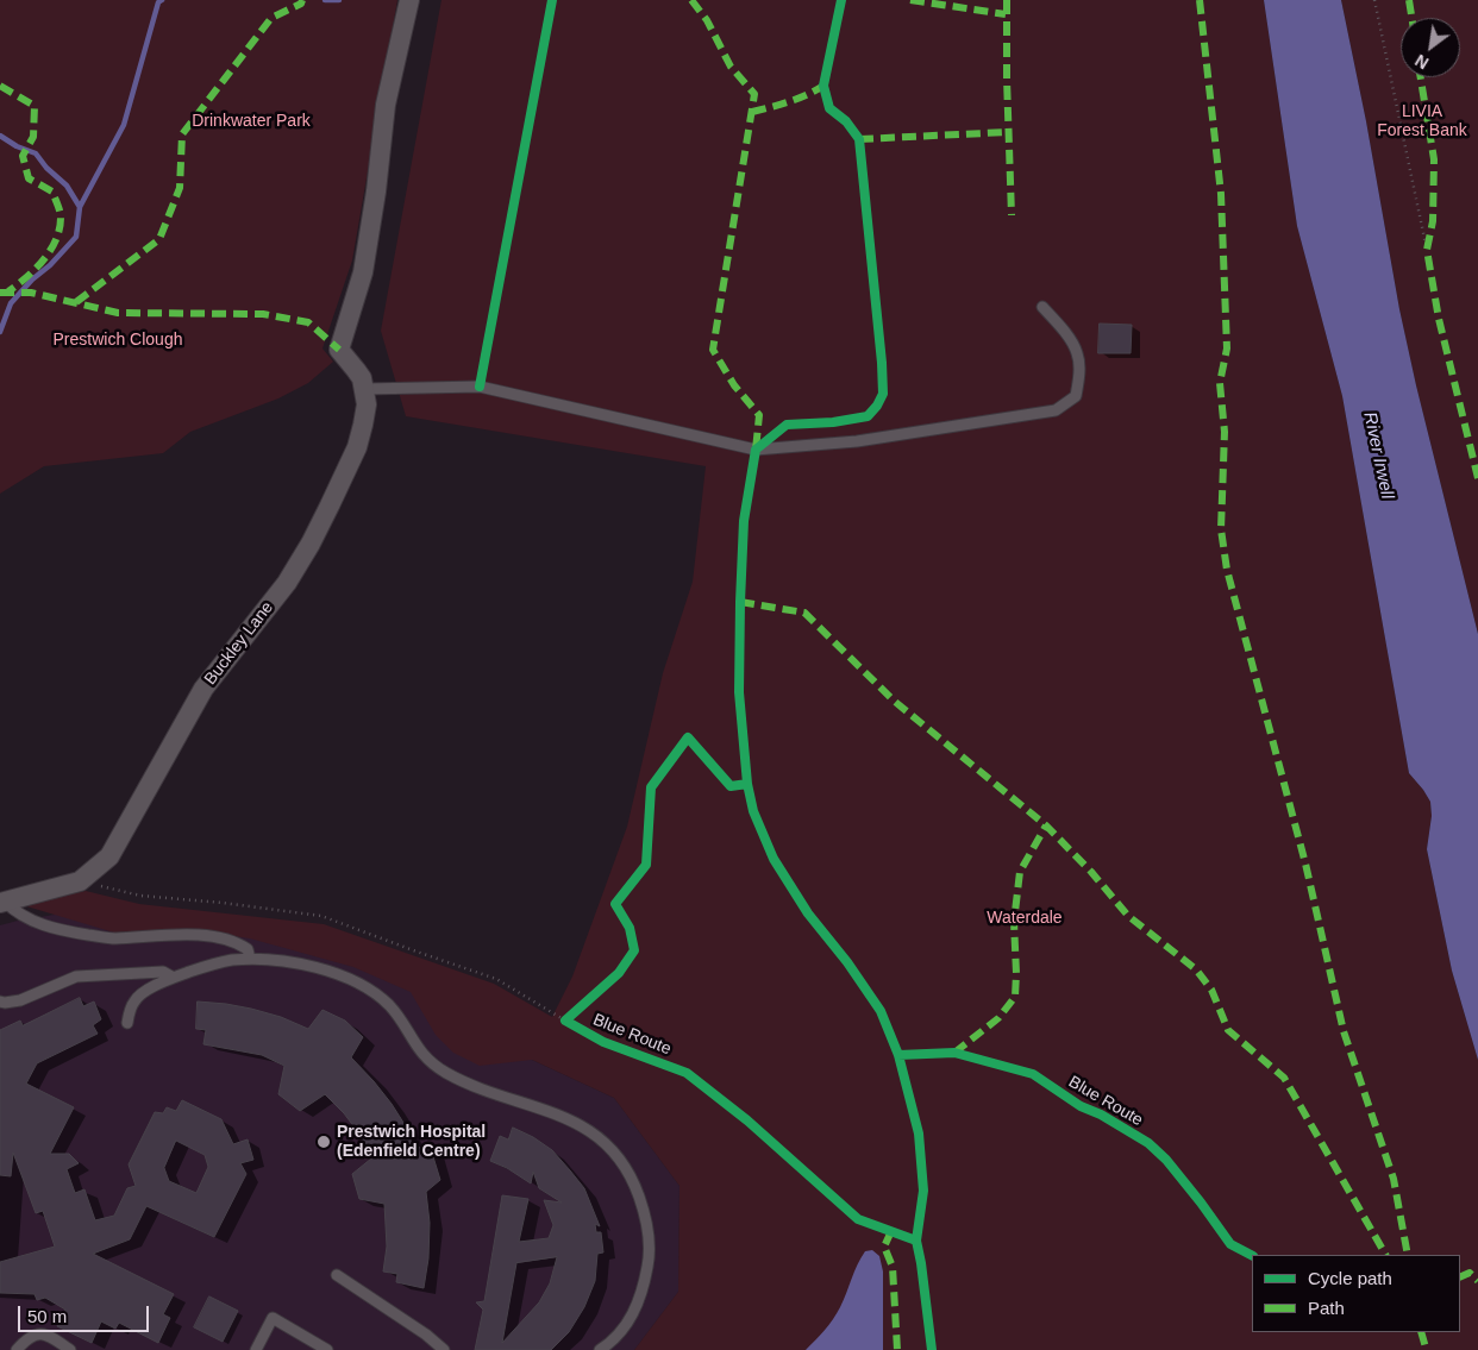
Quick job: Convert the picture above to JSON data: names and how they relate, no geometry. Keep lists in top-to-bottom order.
{
  "streets": {
    "street": ["Buckley Lane"],
    "cycle path": ["Blue Route"]
  },
  "water": ["River Irwell"],
  "parks": [
    "LIVIA Forest Bank",
    "Drinkwater Park",
    "Prestwich Clough",
    "Waterdale"
  ],
  "places": ["Prestwich Hospital (Edenfield Centre)"],
  "legend": ["Cycle path", "Path"],
  "scale_bar": "50 m",
  "north": "bottom left"
}
